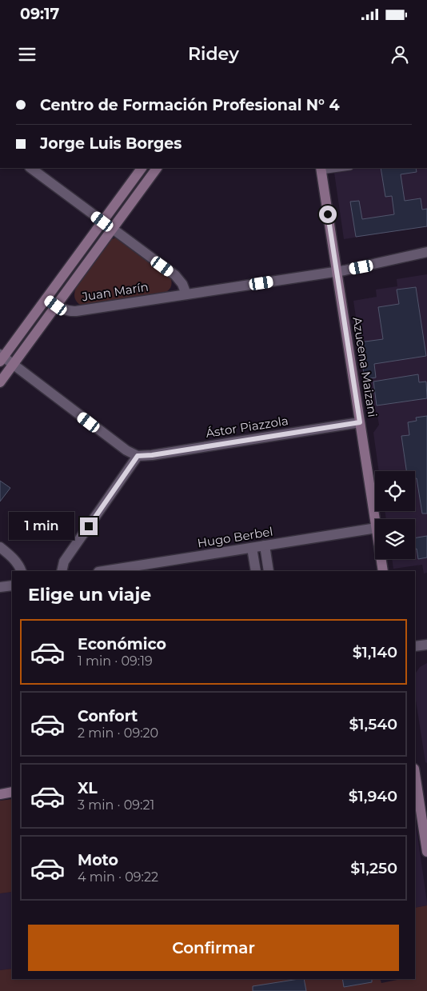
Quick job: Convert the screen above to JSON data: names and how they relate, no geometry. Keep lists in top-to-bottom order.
{
  "streets": {
    "main road": ["Azucena Maizani"],
    "street": ["Juan Marín", "Ástor Piazzola", "Hugo Berbel"]
  },
  "crossings": [
    ["Juan Marín", "Azucena Maizani"],
    ["Azucena Maizani", "Ástor Piazzola"]
  ],
  "page": {
    "status": "09:17",
    "header": "Ridey",
    "banner": ["Centro de Formación Profesional N° 4", "Jorge Luis Borges"],
    "bubble": "1 min",
    "heading": "Elige un viaje",
    "list": [
      {
        "name": "Económico",
        "note": "1 min · 09:19",
        "value": "$1,140"
      },
      {
        "name": "Confort",
        "note": "2 min · 09:20",
        "value": "$1,540"
      },
      {
        "name": "XL",
        "note": "3 min · 09:21",
        "value": "$1,940"
      },
      {
        "name": "Moto",
        "note": "4 min · 09:22",
        "value": "$1,250"
      }
    ],
    "buttons": "Confirmar"
  }
}
